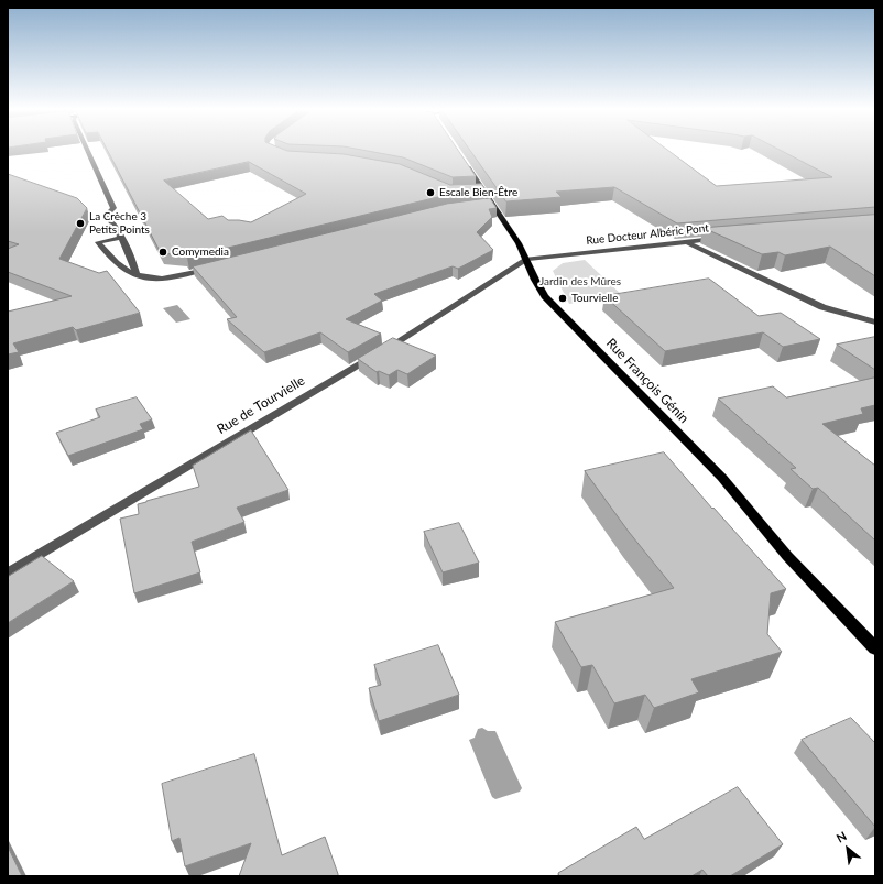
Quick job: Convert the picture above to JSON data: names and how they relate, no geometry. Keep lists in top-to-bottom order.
{
  "streets": {
    "main road": ["Rue François Génin"],
    "street": ["Rue Docteur Albéric Pont", "Rue de Tourvielle"]
  },
  "crossings": [
    ["Rue Docteur Albéric Pont", "Rue François Génin"],
    ["Rue Docteur Albéric Pont", "Rue de Tourvielle"],
    ["Rue François Génin", "Rue de Tourvielle"]
  ],
  "parks": ["Jardin des Mûres"],
  "places": [
    "Escale Bien-Être",
    "La Crèche 3 Petits Points",
    "Comymedia",
    "Tourvielle"
  ],
  "north": "top left"
}
